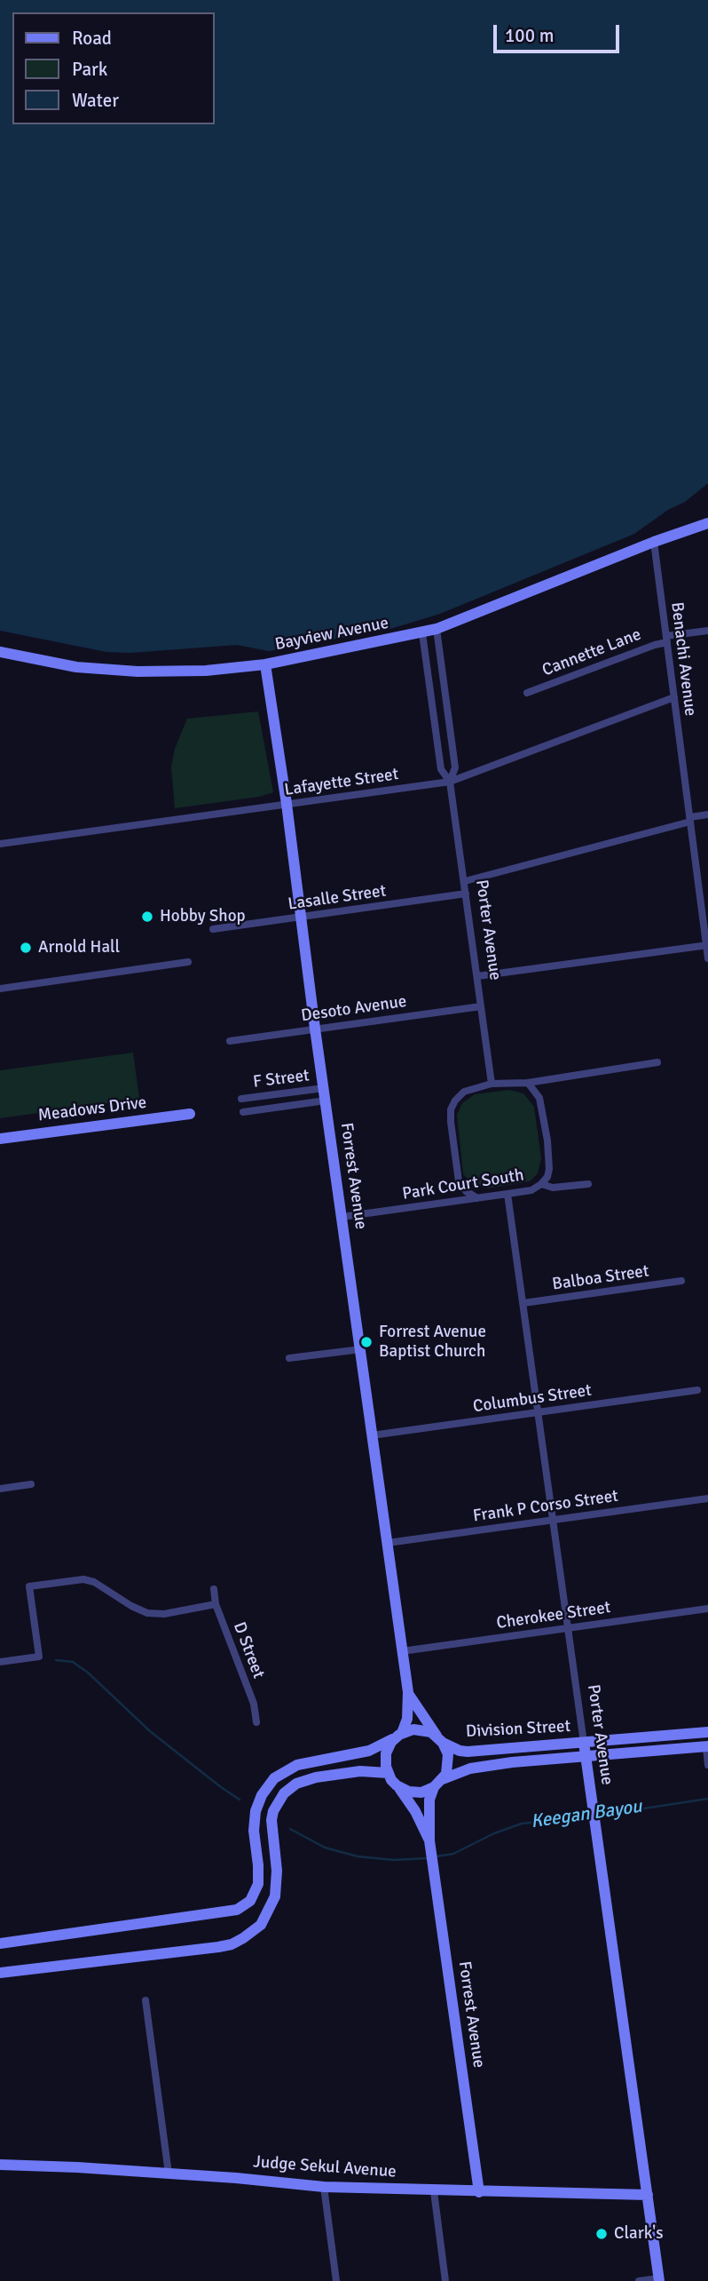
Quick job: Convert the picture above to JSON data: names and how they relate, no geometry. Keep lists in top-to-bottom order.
{
  "streets": {
    "street": [
      "Bayview Avenue",
      "Cannette Lane",
      "Benachi Avenue",
      "Lafayette Street",
      "Lasalle Street",
      "Porter Avenue",
      "Desoto Avenue",
      "F Street",
      "Meadows Drive",
      "Forrest Avenue",
      "Park Court South",
      "Balboa Street",
      "Columbus Street",
      "Frank P Corso Street",
      "Cherokee Street",
      "D Street",
      "Division Street",
      "Judge Sekul Avenue"
    ]
  },
  "crossings": [
    ["Bayview Avenue", "Benachi Avenue"],
    ["Bayview Avenue", "Porter Avenue"],
    ["Bayview Avenue", "Forrest Avenue"],
    ["Cannette Lane", "Benachi Avenue"],
    ["Benachi Avenue", "Lafayette Street"],
    ["Lafayette Street", "Porter Avenue"],
    ["Lafayette Street", "Forrest Avenue"],
    ["Lasalle Street", "Porter Avenue"],
    ["Lasalle Street", "Forrest Avenue"],
    ["Porter Avenue", "Desoto Avenue"],
    ["Porter Avenue", "Park Court South"],
    ["Porter Avenue", "Balboa Street"],
    ["Porter Avenue", "Columbus Street"],
    ["Porter Avenue", "Frank P Corso Street"],
    ["Porter Avenue", "Cherokee Street"],
    ["Porter Avenue", "Division Street"],
    ["Porter Avenue", "Judge Sekul Avenue"],
    ["Desoto Avenue", "Forrest Avenue"],
    ["F Street", "Forrest Avenue"],
    ["Forrest Avenue", "Park Court South"],
    ["Forrest Avenue", "Columbus Street"],
    ["Forrest Avenue", "Frank P Corso Street"],
    ["Forrest Avenue", "Cherokee Street"],
    ["Forrest Avenue", "Division Street"],
    ["Forrest Avenue", "Judge Sekul Avenue"]
  ],
  "water": ["Keegan Bayou"],
  "places": [
    "Hobby Shop",
    "Arnold Hall",
    "Forrest Avenue Baptist Church",
    "Clark's"
  ],
  "legend": ["Road", "Park", "Water"],
  "scale_bar": "100 m"
}
